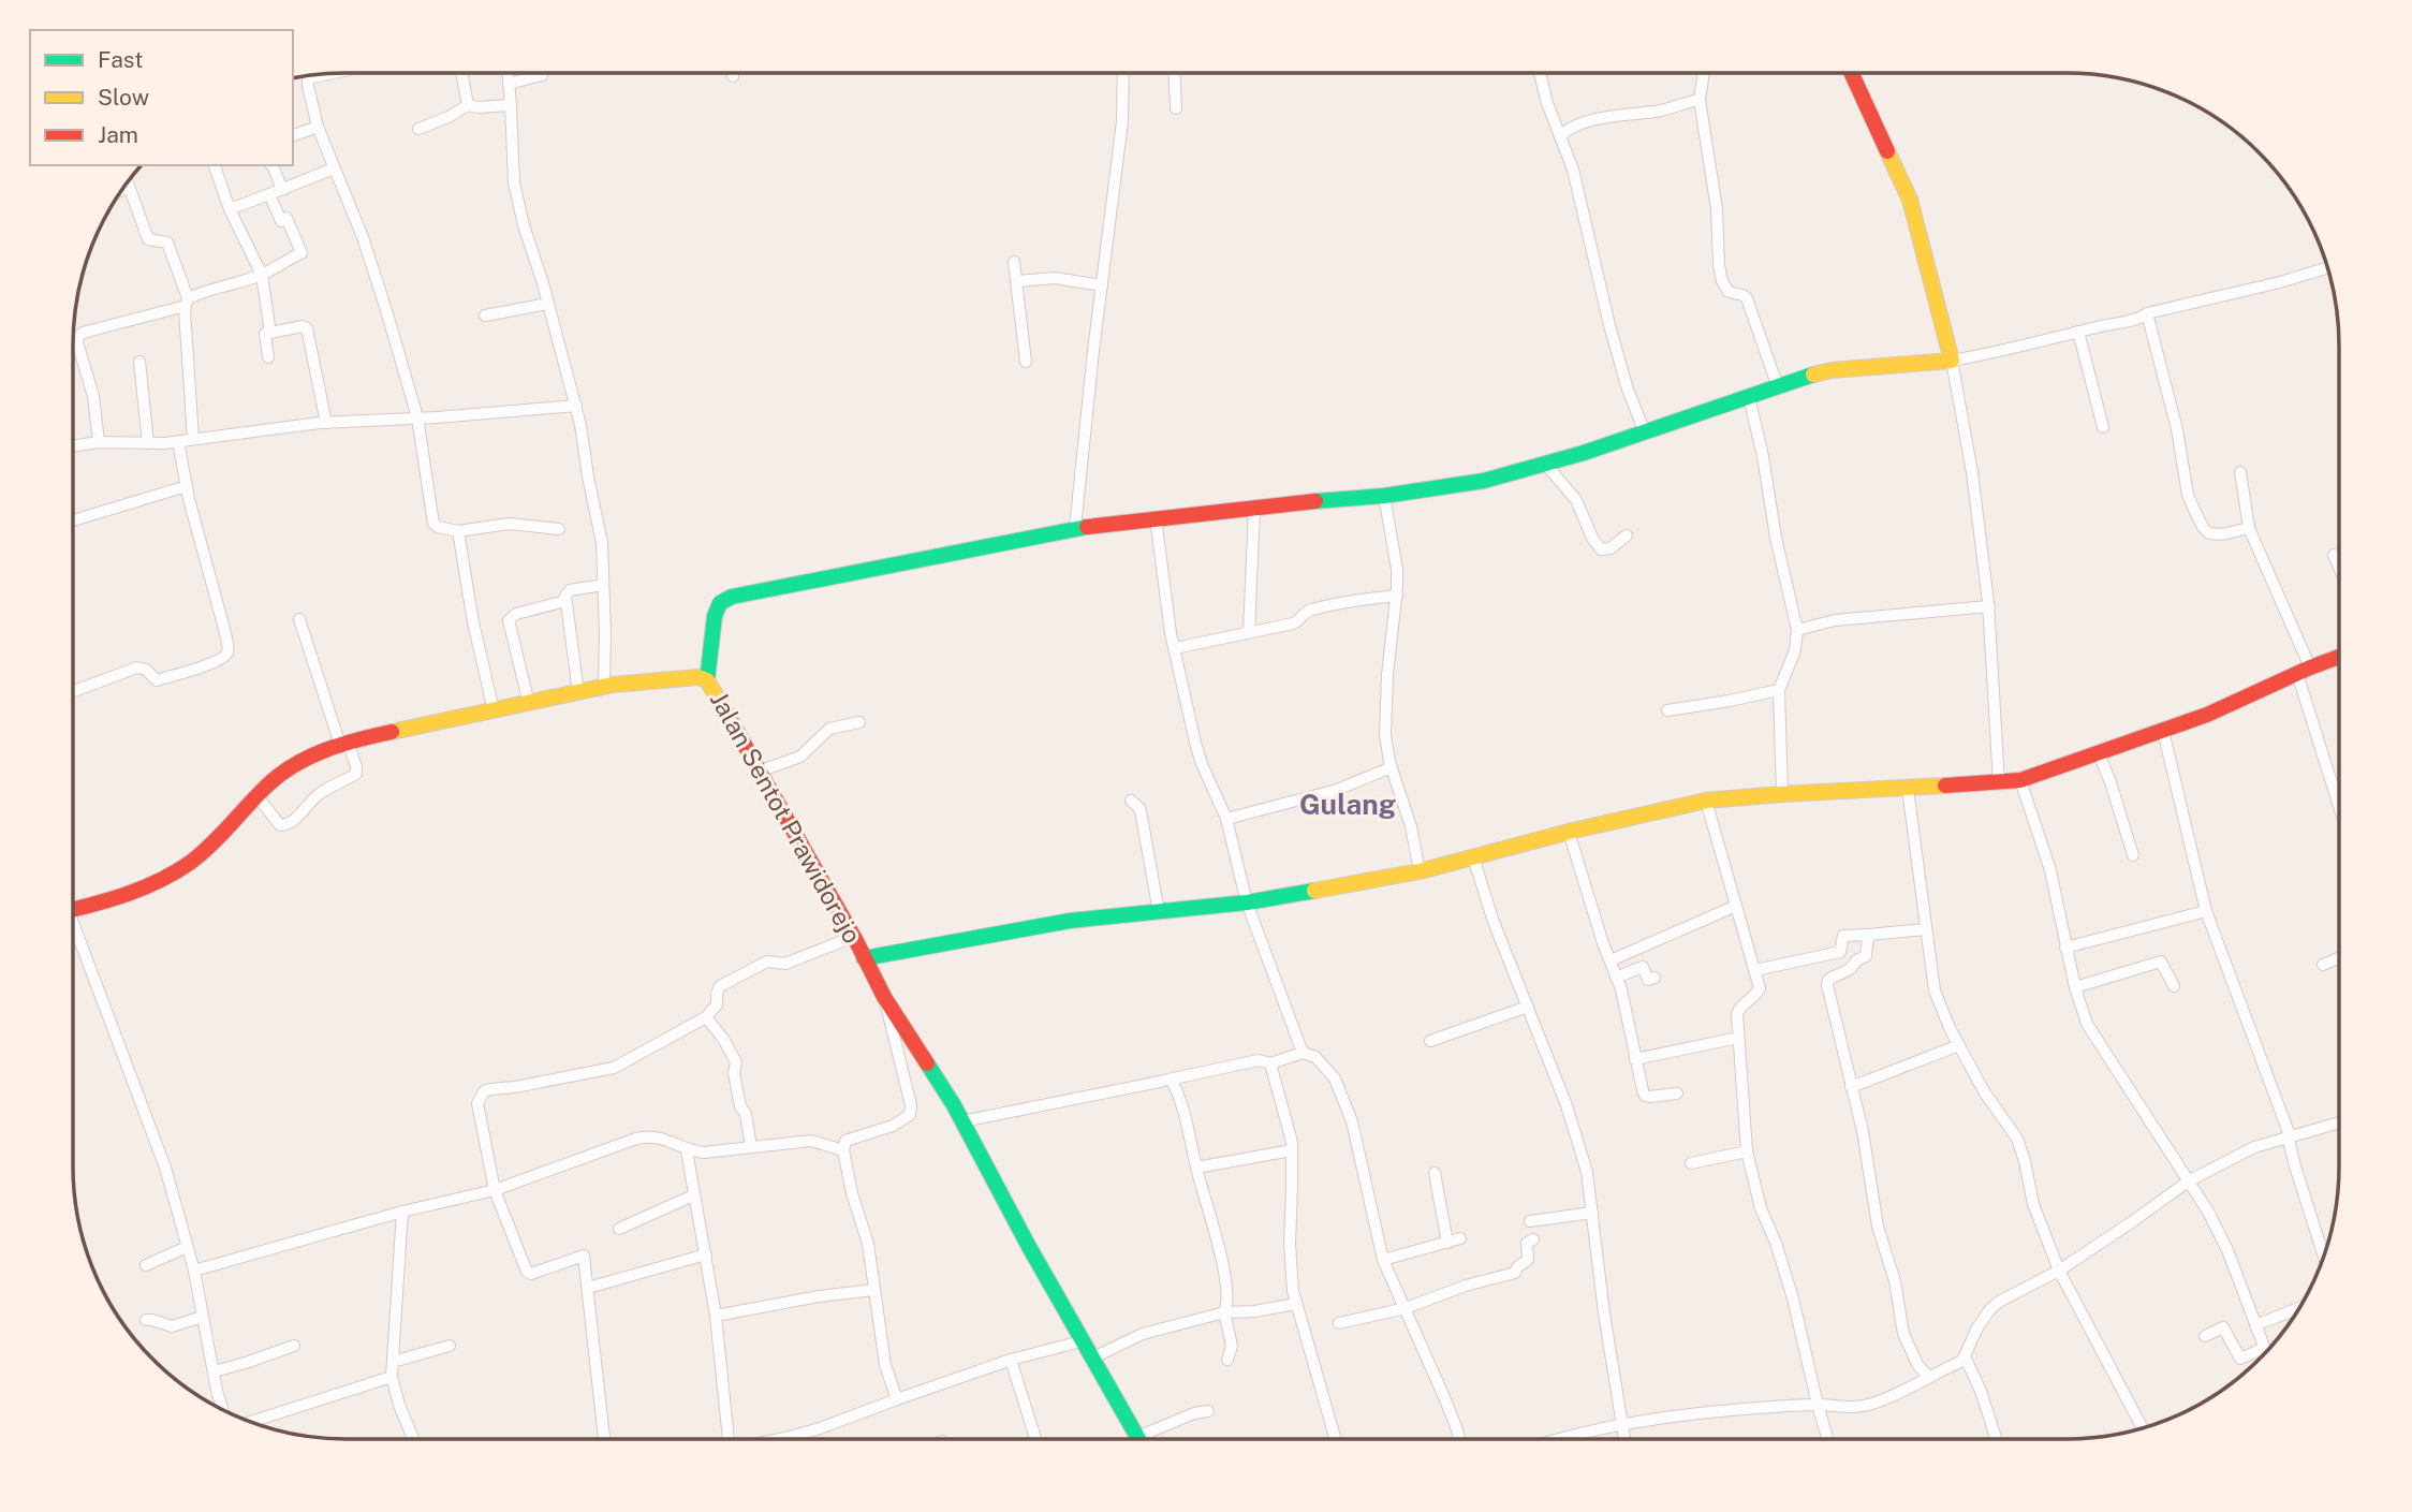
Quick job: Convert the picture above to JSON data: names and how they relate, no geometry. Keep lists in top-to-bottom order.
{
  "streets": {
    "street": ["Jalan Sentot Prawidorejo"]
  },
  "districts": ["Gulang"],
  "legend": ["Fast", "Slow", "Jam"]
}
